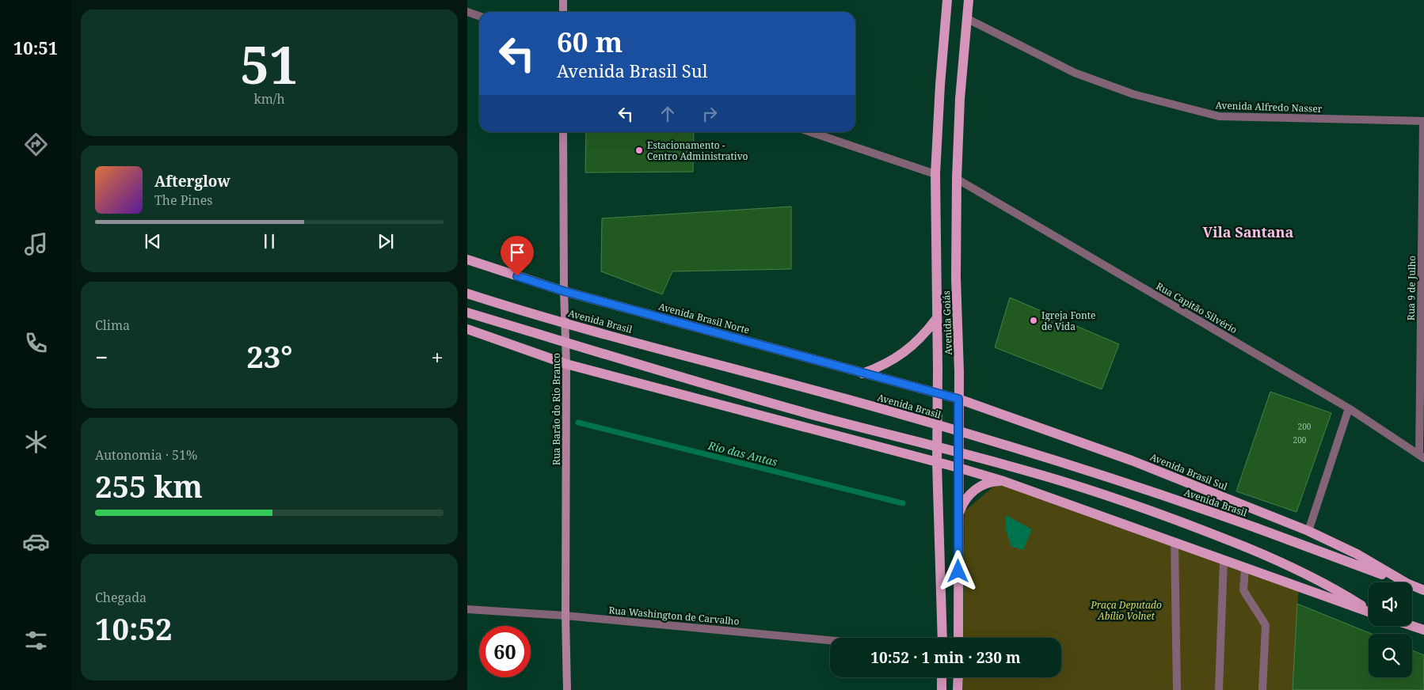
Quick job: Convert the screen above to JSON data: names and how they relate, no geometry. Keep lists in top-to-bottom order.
{
  "streets": {
    "main road": [
      "Avenida Brasil Norte",
      "Avenida Brasil",
      "Avenida Goiás",
      "Rua Barão do Rio Branco",
      "Avenida Brasil Sul"
    ],
    "street": [
      "Avenida Alfredo Nasser",
      "Rua 9 de Julho",
      "Rua Capitão Silvério",
      "Rua Washington de Carvalho"
    ]
  },
  "crossings": [
    ["Avenida Alfredo Nasser", "Rua 9 de Julho"],
    ["Avenida Alfredo Nasser", "Avenida Goiás"],
    ["Rua 9 de Julho", "Rua Capitão Silvério"],
    ["Rua Capitão Silvério", "Avenida Goiás"],
    ["Avenida Brasil Norte", "Avenida Goiás"],
    ["Avenida Brasil Norte", "Rua Barão do Rio Branco"],
    ["Avenida Brasil Norte", "Avenida Brasil Sul"],
    ["Avenida Goiás", "Avenida Brasil Sul"],
    ["Rua Barão do Rio Branco", "Rua Washington de Carvalho"]
  ],
  "districts": ["Vila Santana"],
  "water": ["Rio das Antas"],
  "parks": ["Praça Deputado Abílio Volnet"],
  "places": ["Estacionamento - Centro Administrativo", "Igreja Fonte de Vida"],
  "house_numbers": ["200", "200"],
  "page": {
    "tabs": "10:51",
    "tile": [
      ["51", "km/h"],
      "Clima",
      ["Autonomia · 51%", "255 km"],
      ["Chegada", "10:52"]
    ],
    "turn": ["60 m", "Avenida Brasil Sul"],
    "song": ["Afterglow", "The Pines"],
    "heat": ["−", "23°", "+"],
    "limit": "60",
    "trip": "10:52 · 1 min · 230 m"
  }
}
